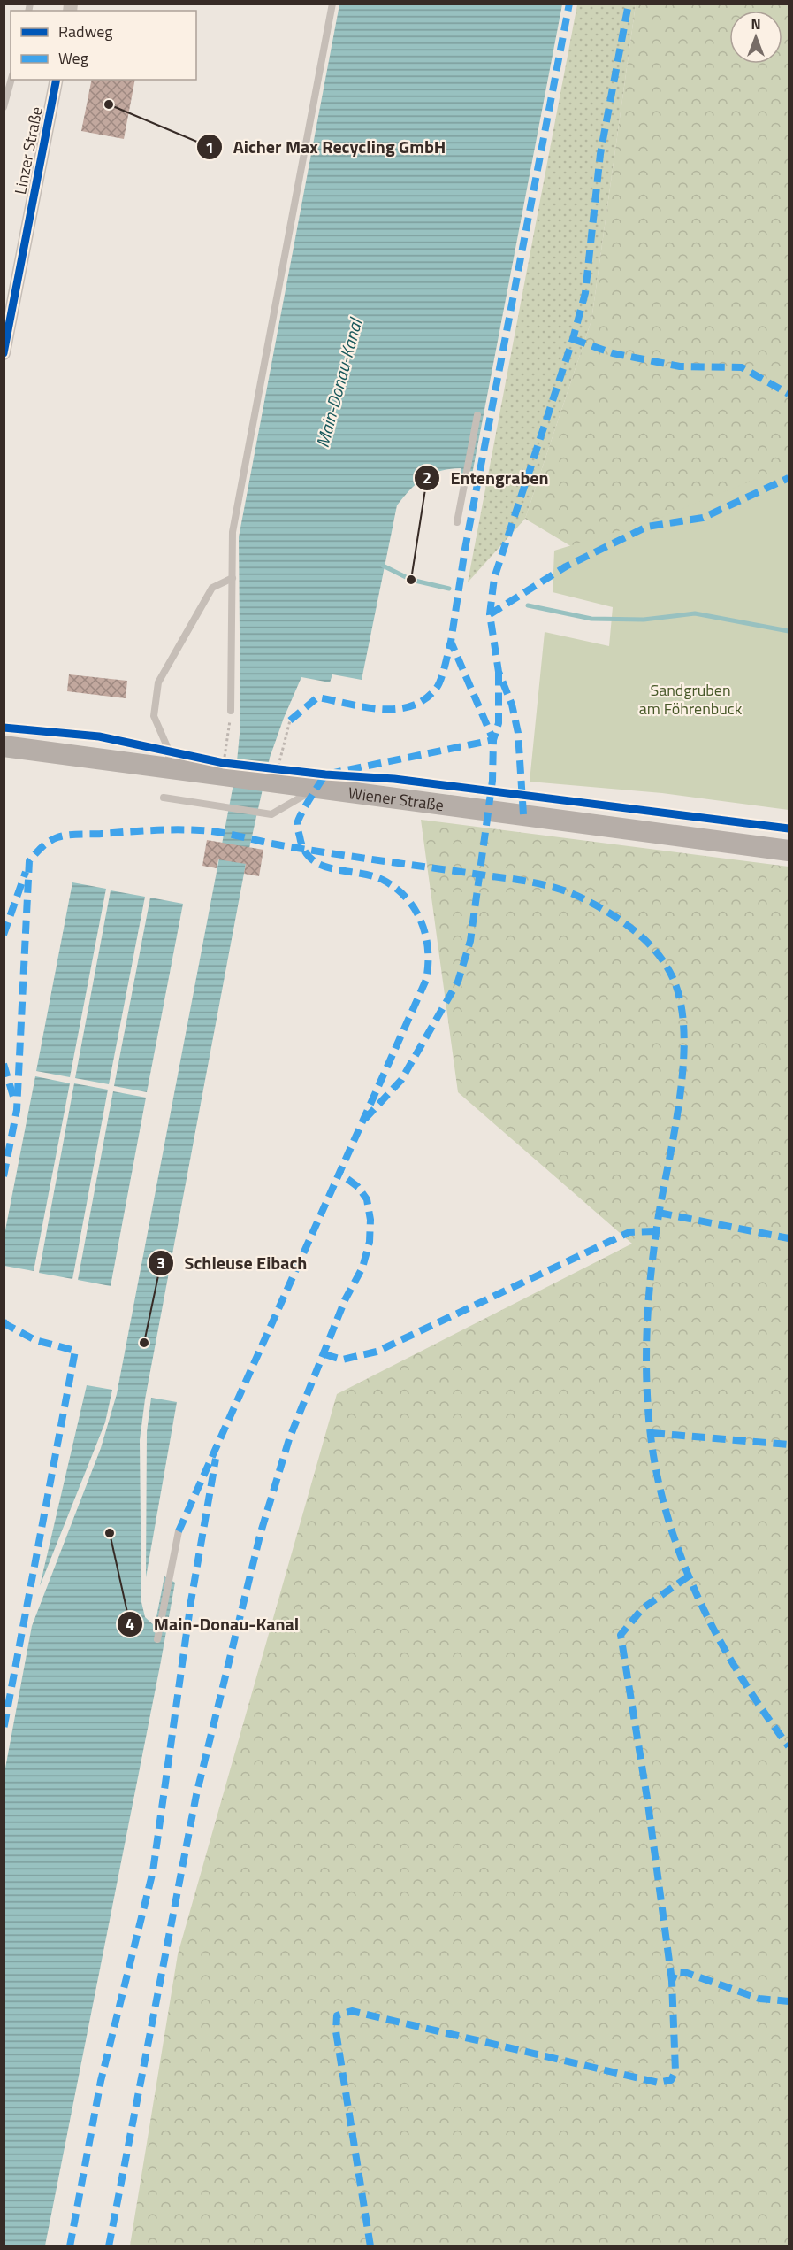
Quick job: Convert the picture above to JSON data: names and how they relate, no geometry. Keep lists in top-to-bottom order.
{
  "streets": {
    "main road": ["Wiener Straße"],
    "street": ["Linzer Straße"]
  },
  "water": ["Main-Donau-Kanal"],
  "parks": ["Sandgruben am Föhrenbuck"],
  "places": [
    "Aicher Max Recycling GmbH",
    "Entengraben",
    "Schleuse Eibach",
    "Main-Donau-Kanal"
  ],
  "legend": ["Radweg", "Weg"],
  "north": "top"
}
